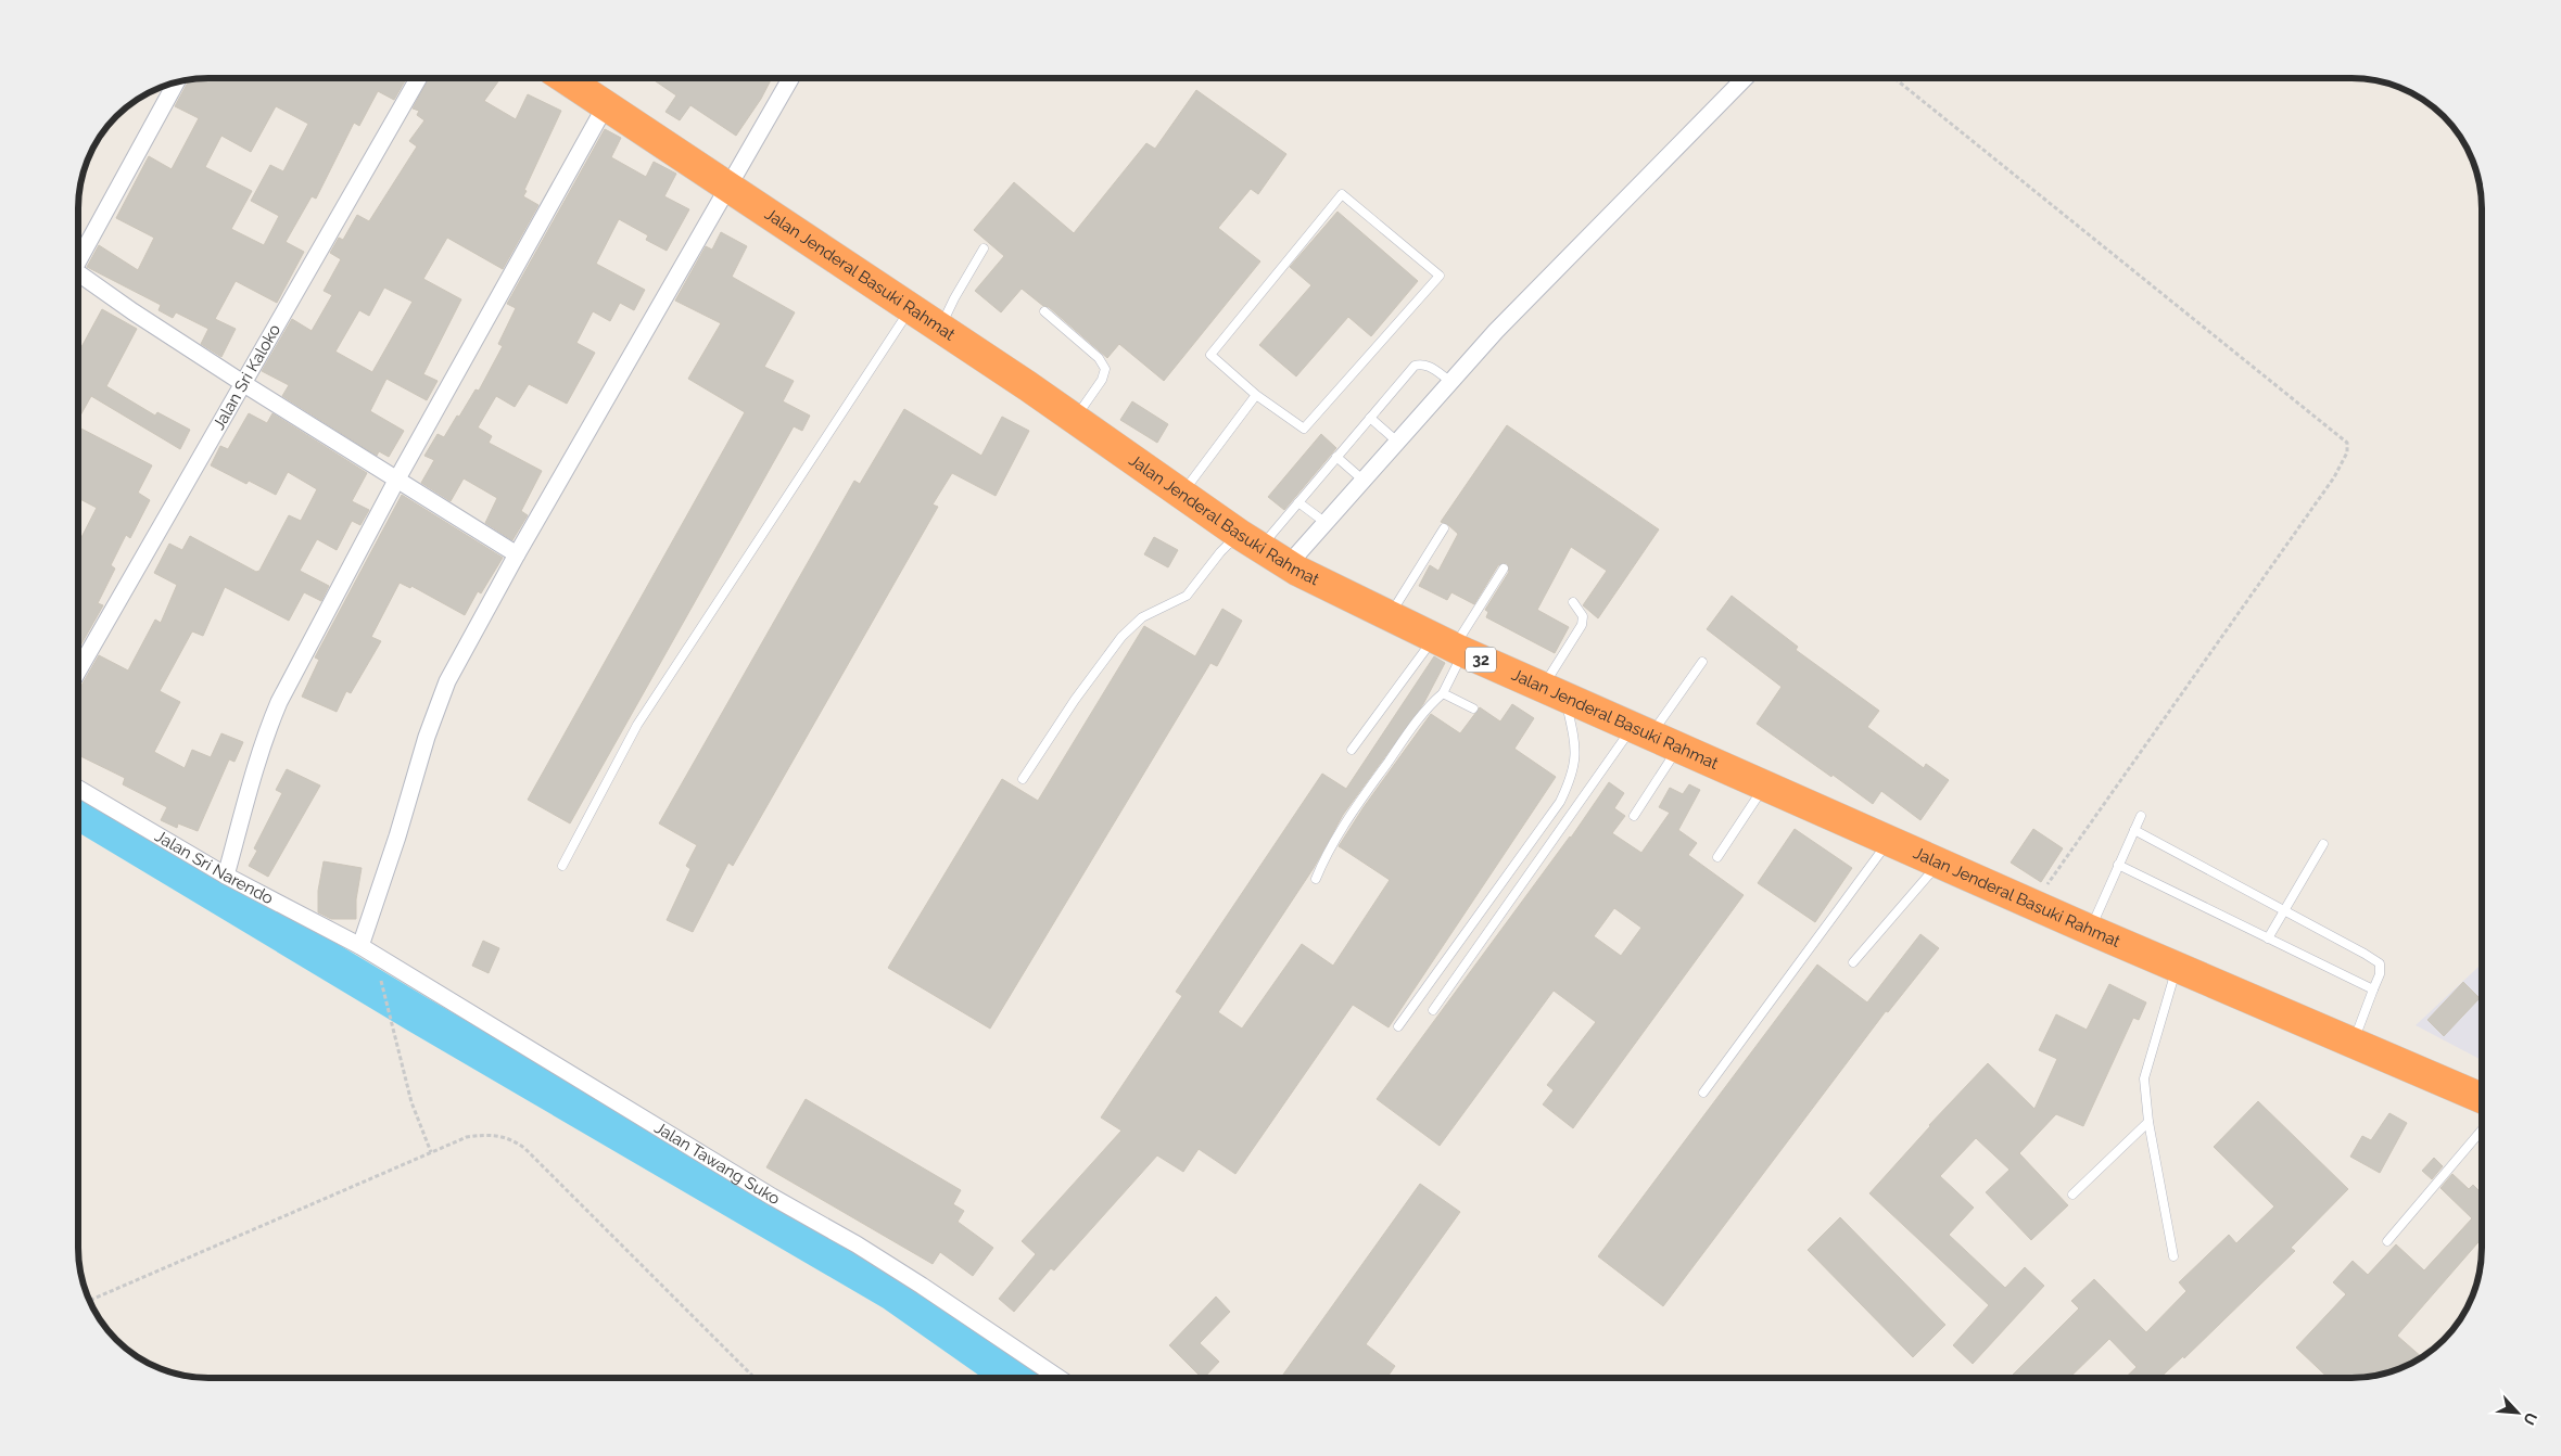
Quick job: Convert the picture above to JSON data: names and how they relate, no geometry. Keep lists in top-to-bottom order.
{
  "streets": {
    "highway": ["Jalan Jenderal Basuki Rahmat", "32"],
    "street": ["Jalan Sri Kaloko", "Jalan Sri Narendo", "Jalan Tawang Suko"]
  },
  "crossings": [
    ["Jalan Sri Narendo", "Jalan Tawang Suko"]
  ],
  "north": "bottom right"
}
